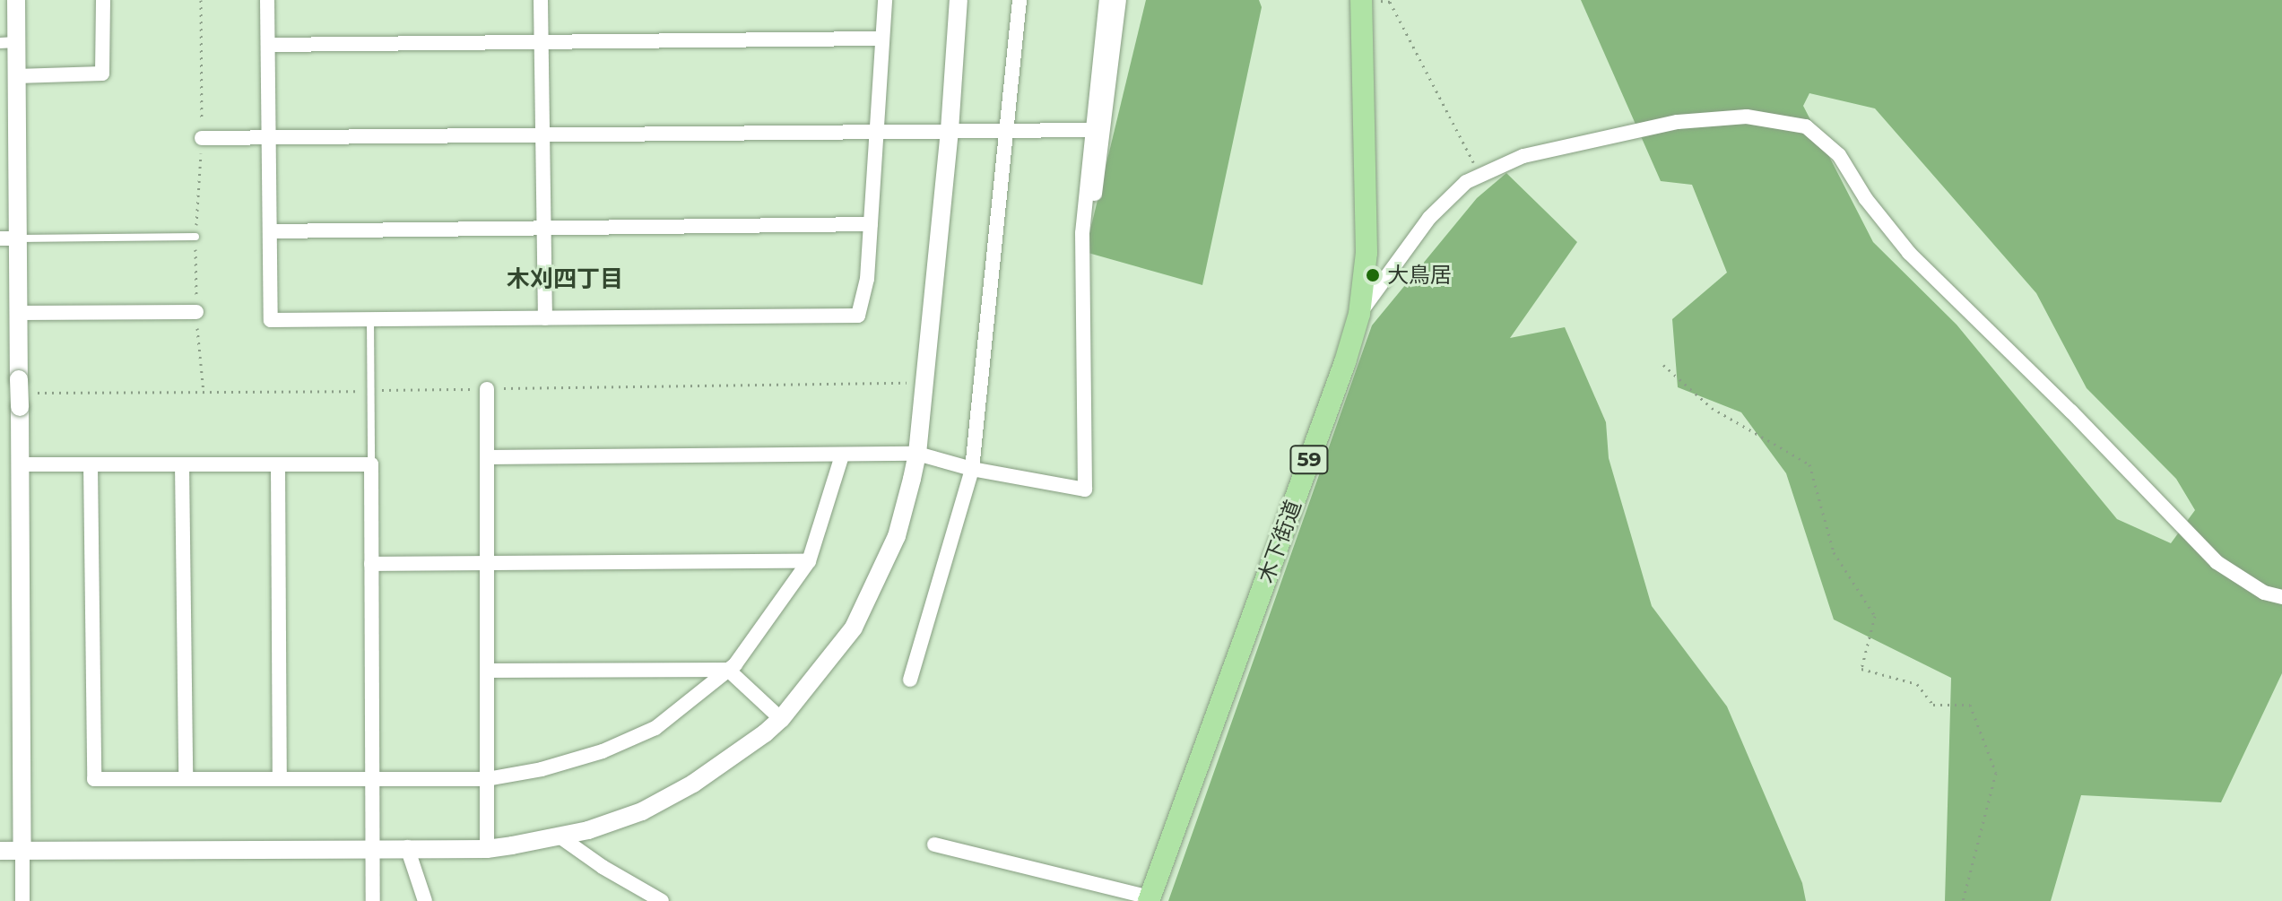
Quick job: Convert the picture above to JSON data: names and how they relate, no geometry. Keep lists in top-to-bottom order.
{
  "streets": {
    "main road": ["59", "木下街道"]
  },
  "districts": ["木刈四丁目"],
  "places": ["大鳥居"]
}
